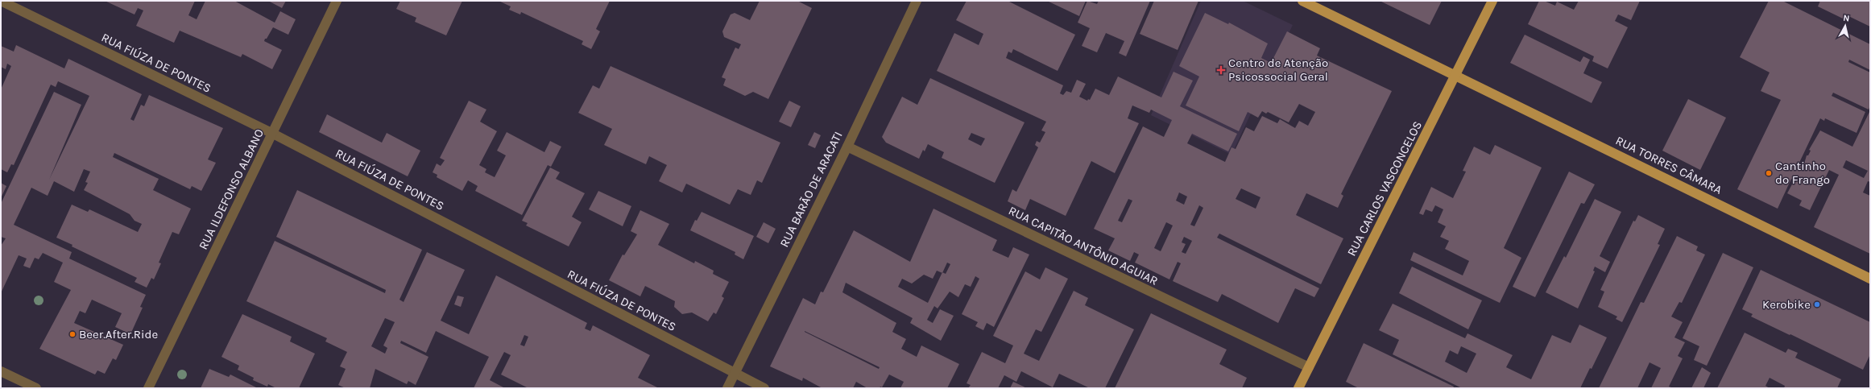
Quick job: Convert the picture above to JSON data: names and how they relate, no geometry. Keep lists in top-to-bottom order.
{
  "streets": {
    "main road": ["RUA TORRES CÂMARA", "RUA CARLOS VASCONCELOS"],
    "street": [
      "RUA FIÚZA DE PONTES",
      "RUA ILDEFONSO ALBANO",
      "RUA BARÃO DE ARACATI",
      "RUA CAPITÃO ANTÔNIO AGUIAR"
    ]
  },
  "crossings": [
    ["RUA FIÚZA DE PONTES", "RUA ILDEFONSO ALBANO"],
    ["RUA FIÚZA DE PONTES", "RUA BARÃO DE ARACATI"],
    ["RUA TORRES CÂMARA", "RUA CARLOS VASCONCELOS"],
    ["RUA CARLOS VASCONCELOS", "RUA CAPITÃO ANTÔNIO AGUIAR"],
    ["RUA BARÃO DE ARACATI", "RUA CAPITÃO ANTÔNIO AGUIAR"]
  ],
  "places": {
    "health": ["Centro de Atenção Psicossocial Geral"],
    "other": ["Cantinho do Frango", "Kerobike", "Beer.After.Ride"]
  },
  "north": "top"
}
